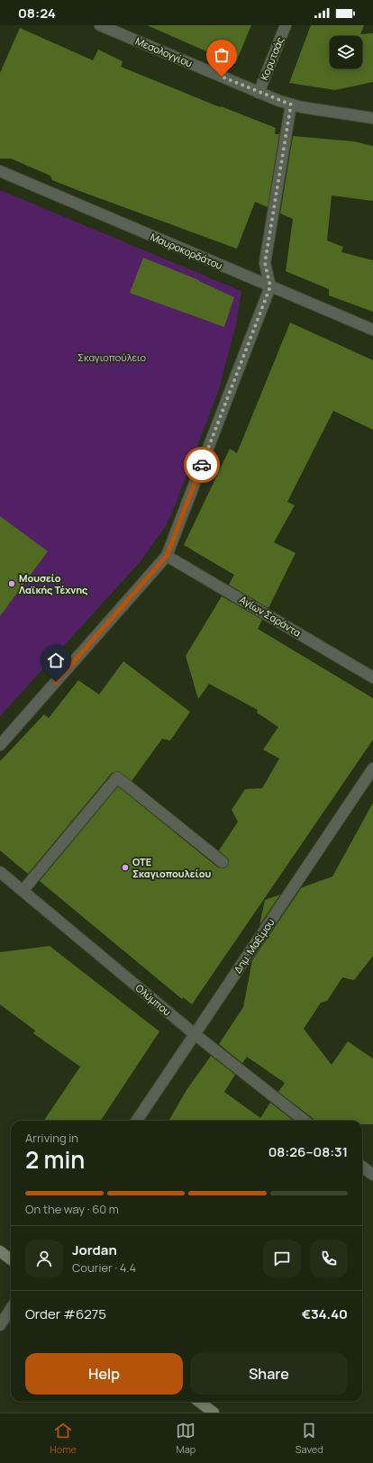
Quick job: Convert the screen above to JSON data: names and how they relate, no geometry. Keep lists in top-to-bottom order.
{
  "streets": {
    "street": [
      "Μεσολογγίου",
      "Κορυτσάς",
      "Μαυροκορδάτου",
      "Αγίων Σαράντα",
      "Δημ. Μαξίμου",
      "Ολύμπου"
    ]
  },
  "crossings": [
    ["Μεσολογγίου", "Κορυτσάς"],
    ["Δημ. Μαξίμου", "Ολύμπου"]
  ],
  "parks": ["Σκαγιοπούλειο"],
  "places": ["Μουσείο Λαϊκής Τέχνης", "ΟΤΕ Σκαγιοπουλείου"],
  "page": {
    "status": "08:24",
    "heading": ["2 min", "Arriving in", "08:26–08:31"],
    "panel": [
      "Jordan",
      "Courier · 4.4",
      "Order #6275",
      "€34.40"
    ],
    "bar": "On the way · 60 m",
    "buttons": ["Help", "Share"],
    "tabs": ["Home", "Map", "Saved"]
  }
}
